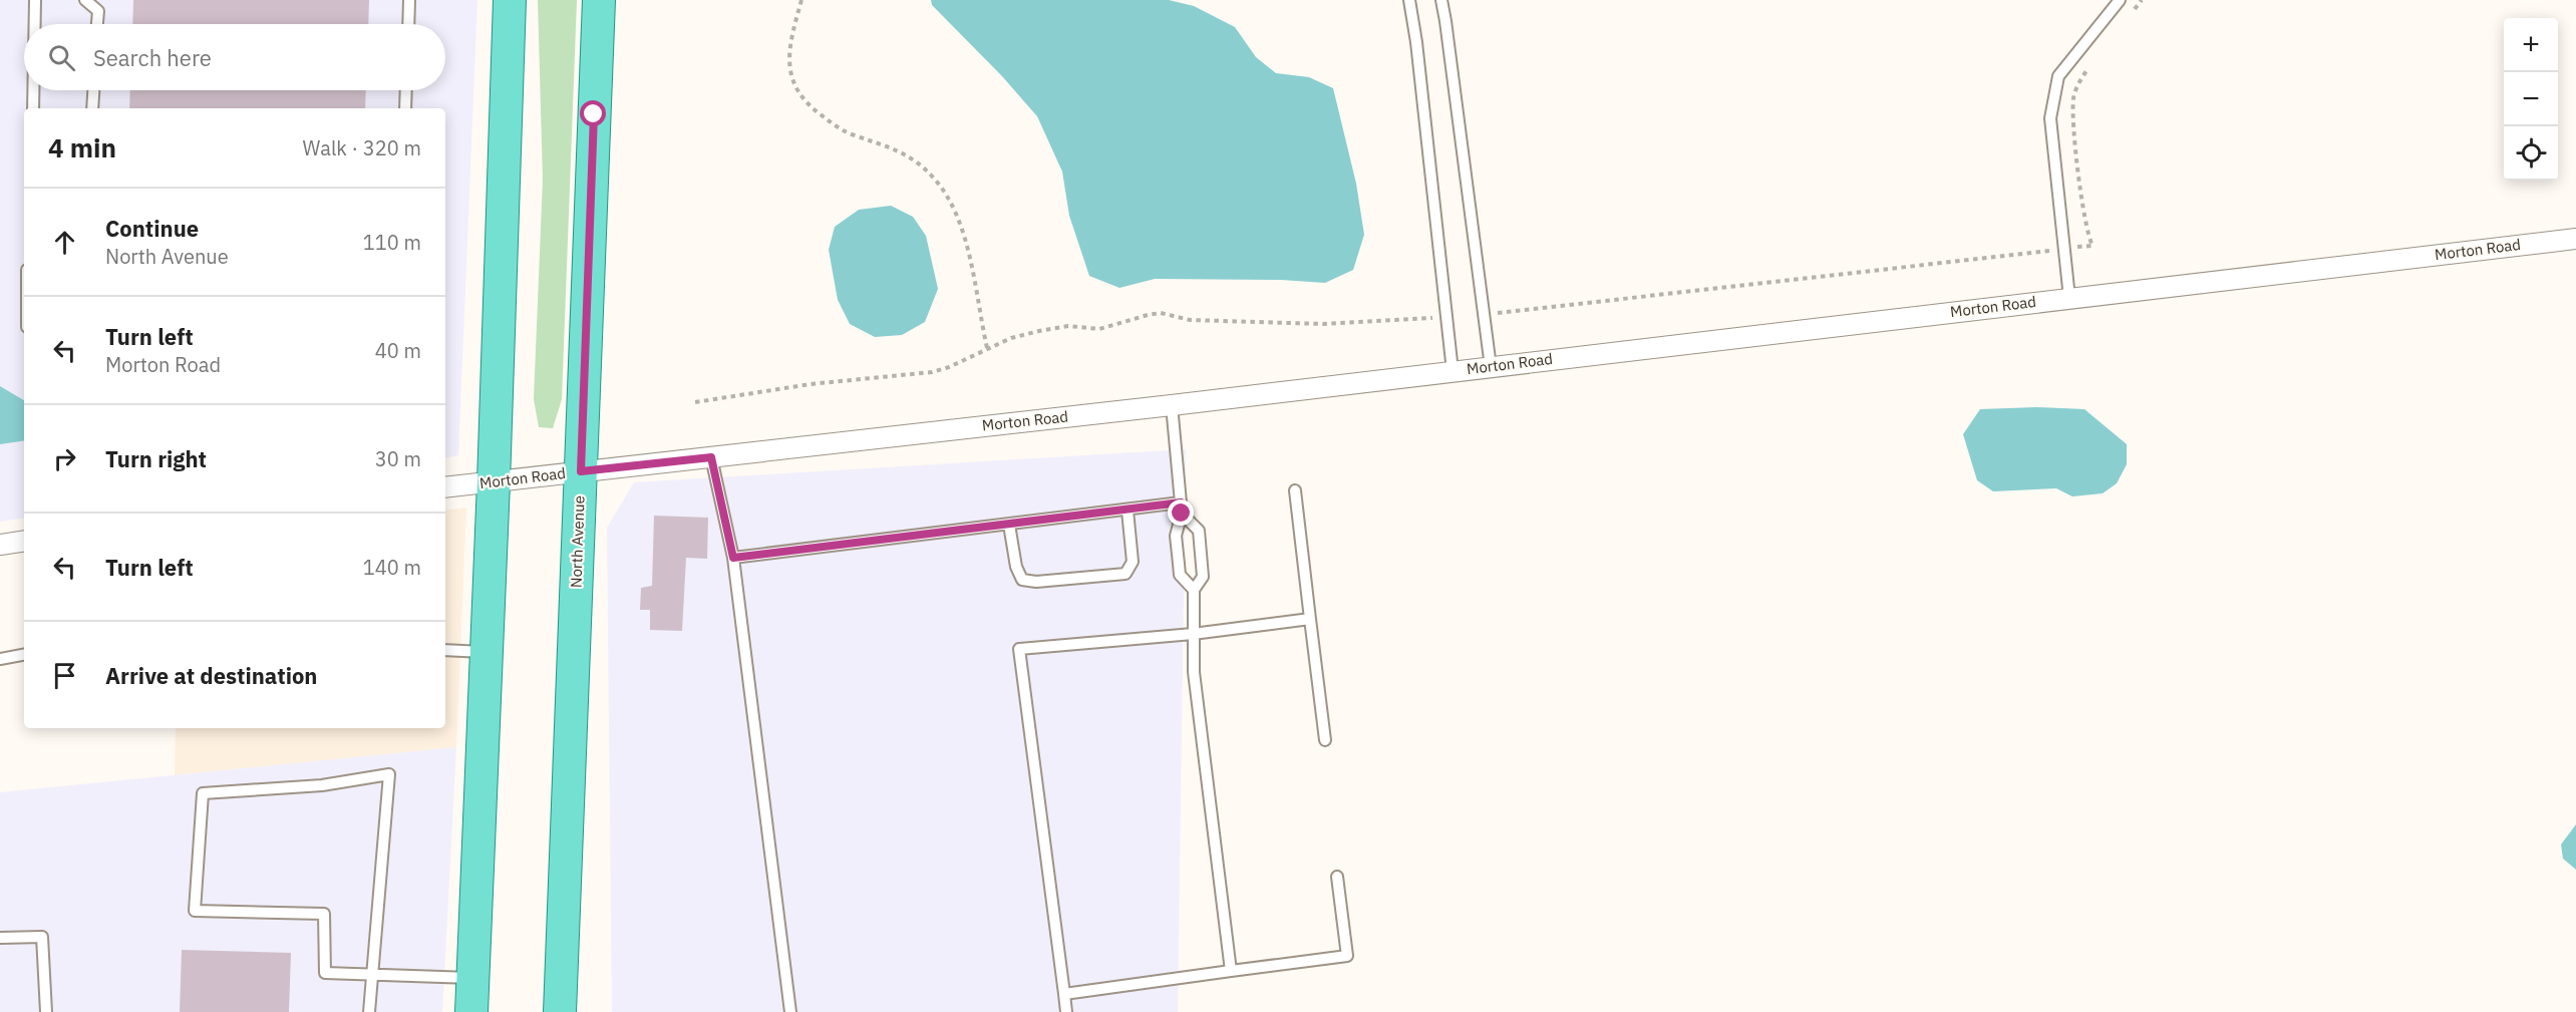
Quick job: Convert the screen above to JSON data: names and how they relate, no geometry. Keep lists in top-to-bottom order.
{
  "streets": {
    "main road": ["North Avenue"],
    "street": ["Morton Road"]
  },
  "crossings": [
    ["Morton Road", "North Avenue"]
  ],
  "page": {
    "map_buttons": ["+", "−"],
    "search": "Search here",
    "heading": ["4 min", "Walk · 320 m"],
    "list": [
      ["Continue", "North Avenue", "110 m"],
      ["Turn left", "Morton Road", "40 m"],
      ["Turn right", "30 m"],
      ["Turn left", "140 m"],
      "Arrive at destination"
    ]
  }
}
